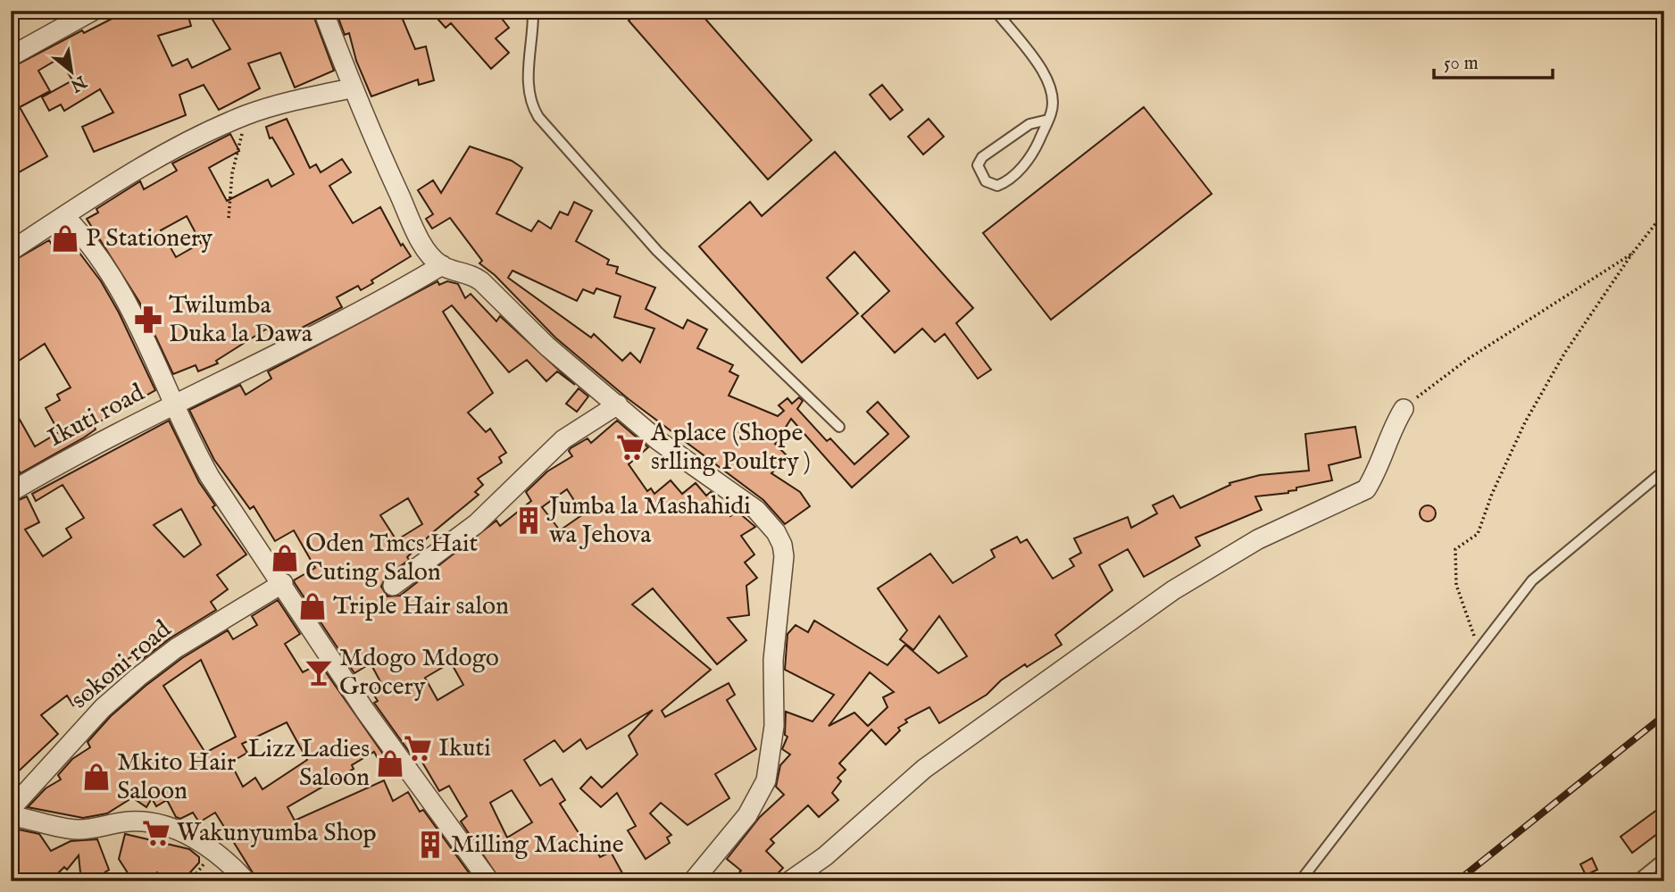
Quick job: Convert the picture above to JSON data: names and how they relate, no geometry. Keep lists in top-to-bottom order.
{
  "streets": {
    "street": ["Ikuti road", "sokoni road"]
  },
  "places": {
    "shop": [
      "P Stationery",
      "Oden Tmcs Hait Cuting Salon",
      "Triple Hair salon",
      "Lizz Ladies Saloon",
      "Mkito Hair Saloon"
    ],
    "pharmacy": ["Twilumba Duka la Dawa"],
    "supermarket": ["A place (Shope srlling Poultry )", "Ikuti", "Wakunyumba Shop"],
    "building": ["Jumba la Mashahidi wa Jehova", "Milling Machine"],
    "bar": ["Mdogo Mdogo Grocery"]
  },
  "scale_bar": "50 m",
  "north": "bottom right"
}
